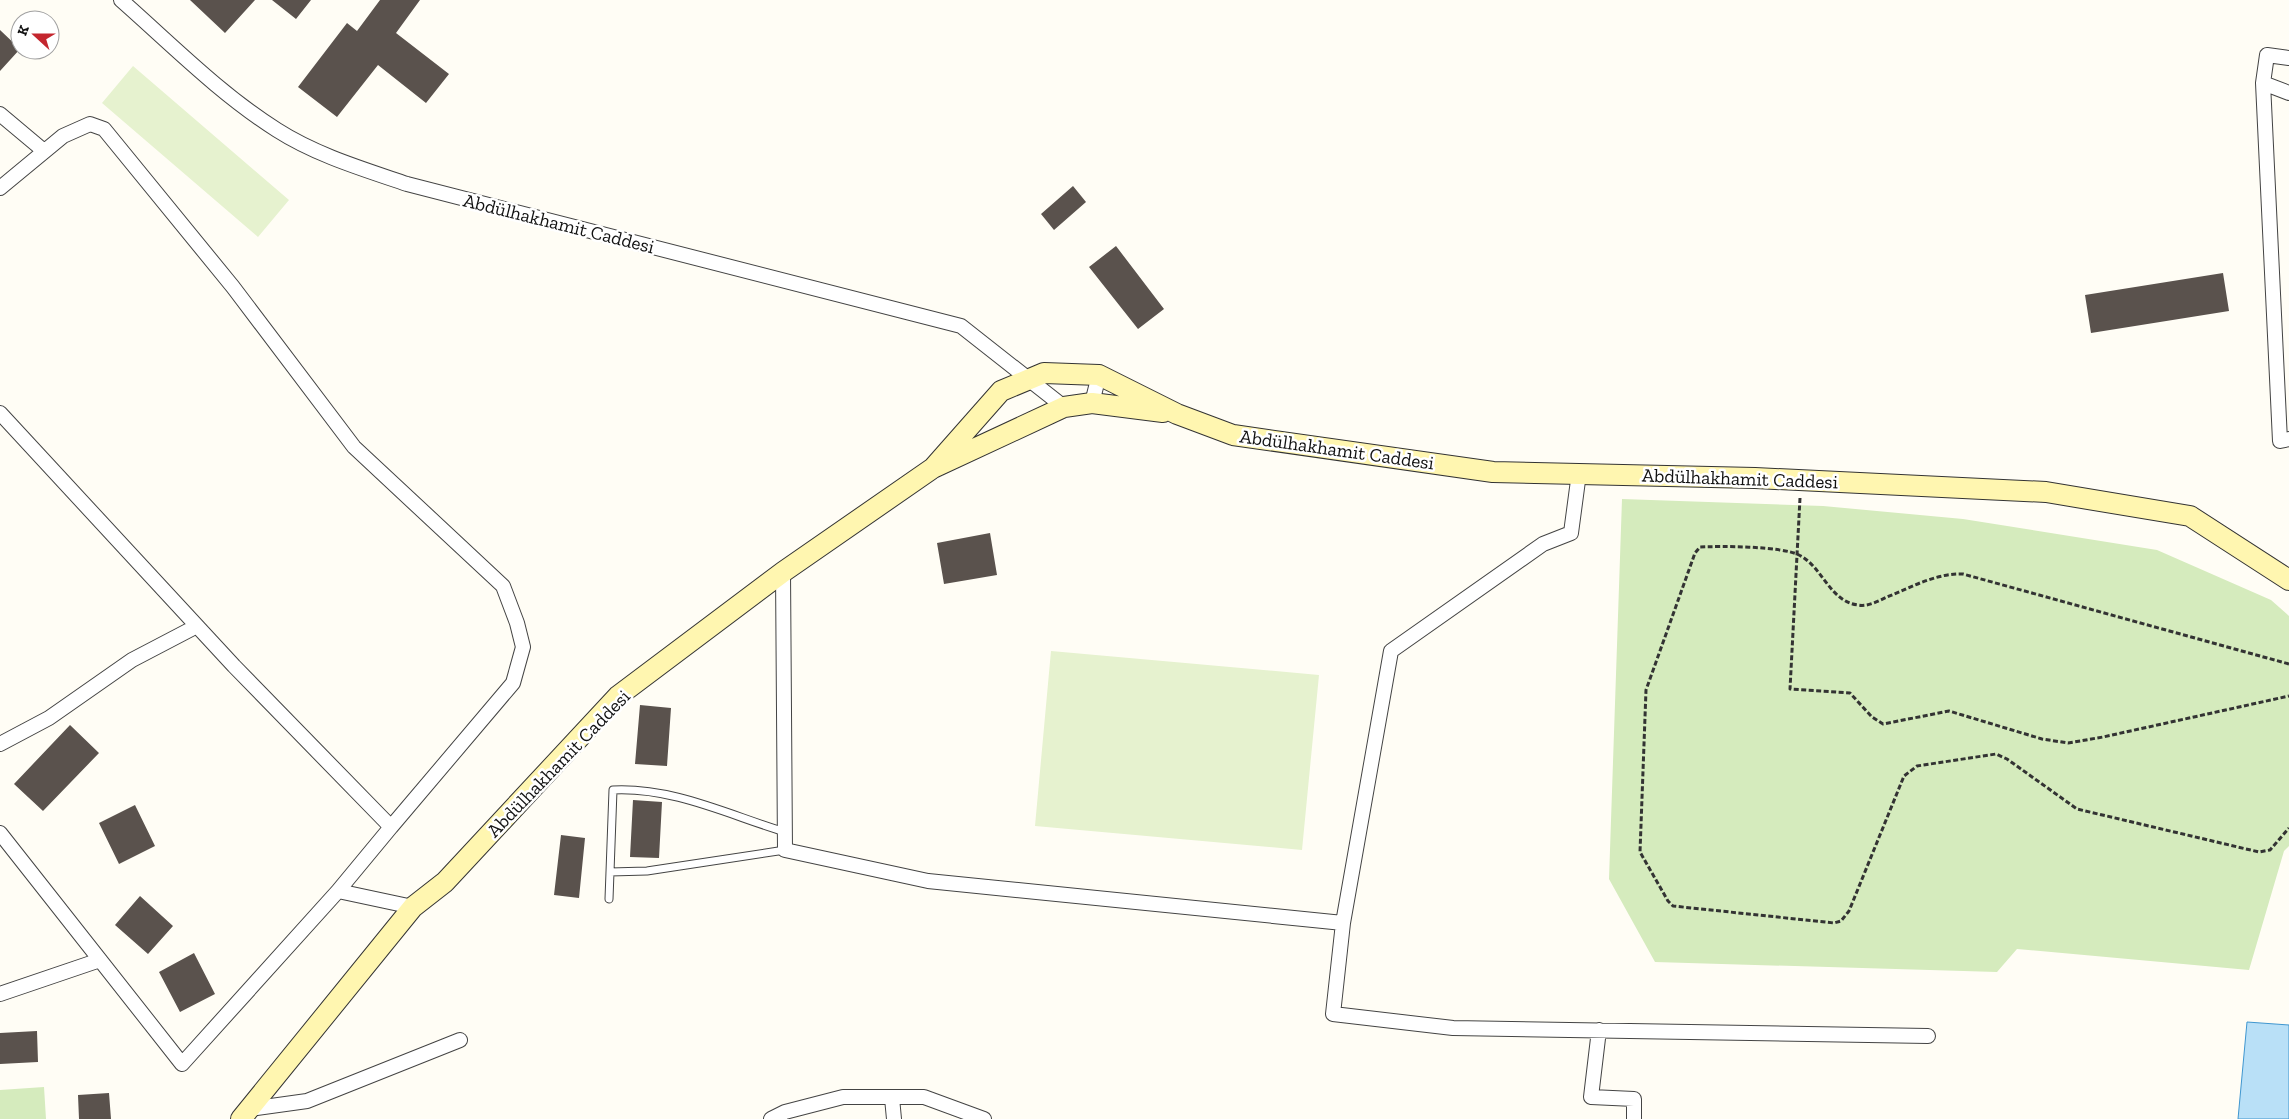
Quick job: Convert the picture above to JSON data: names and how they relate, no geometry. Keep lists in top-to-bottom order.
{
  "streets": {
    "main road": ["Abdülhakhamit Caddesi"]
  },
  "north": "left"
}
